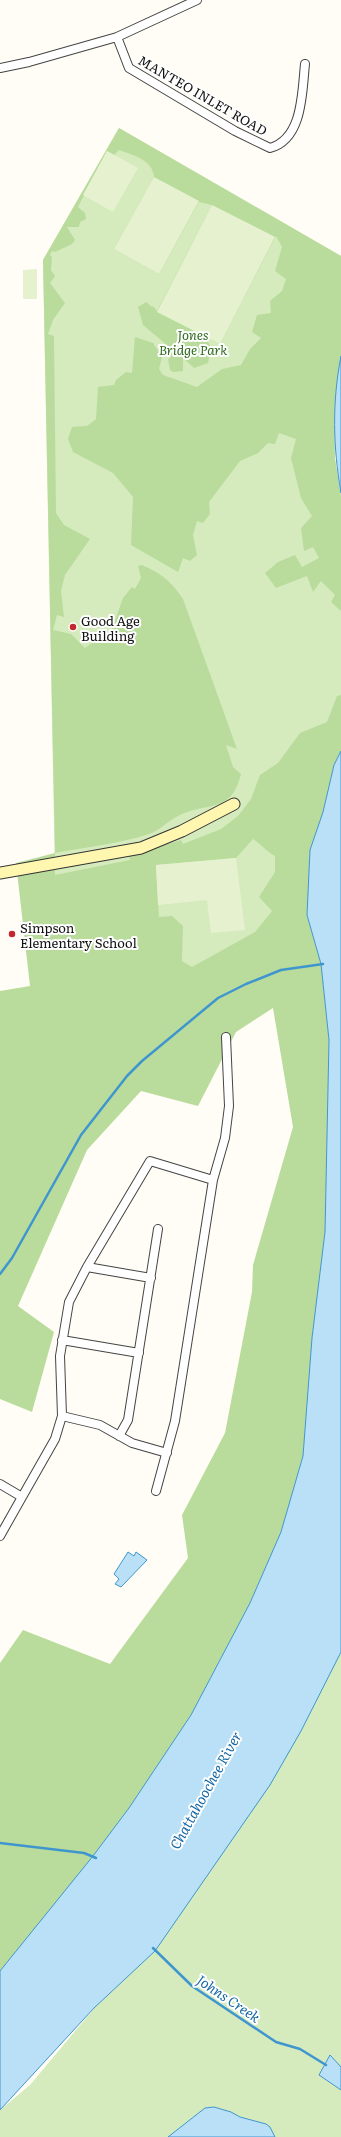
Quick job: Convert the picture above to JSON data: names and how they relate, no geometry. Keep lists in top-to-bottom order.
{
  "streets": {
    "street": ["MANTEO INLET ROAD"]
  },
  "water": ["Chattahoochee River", "Johns Creek"],
  "parks": ["Jones Bridge Park"],
  "places": ["Good Age Building", "Simpson Elementary School"]
}
